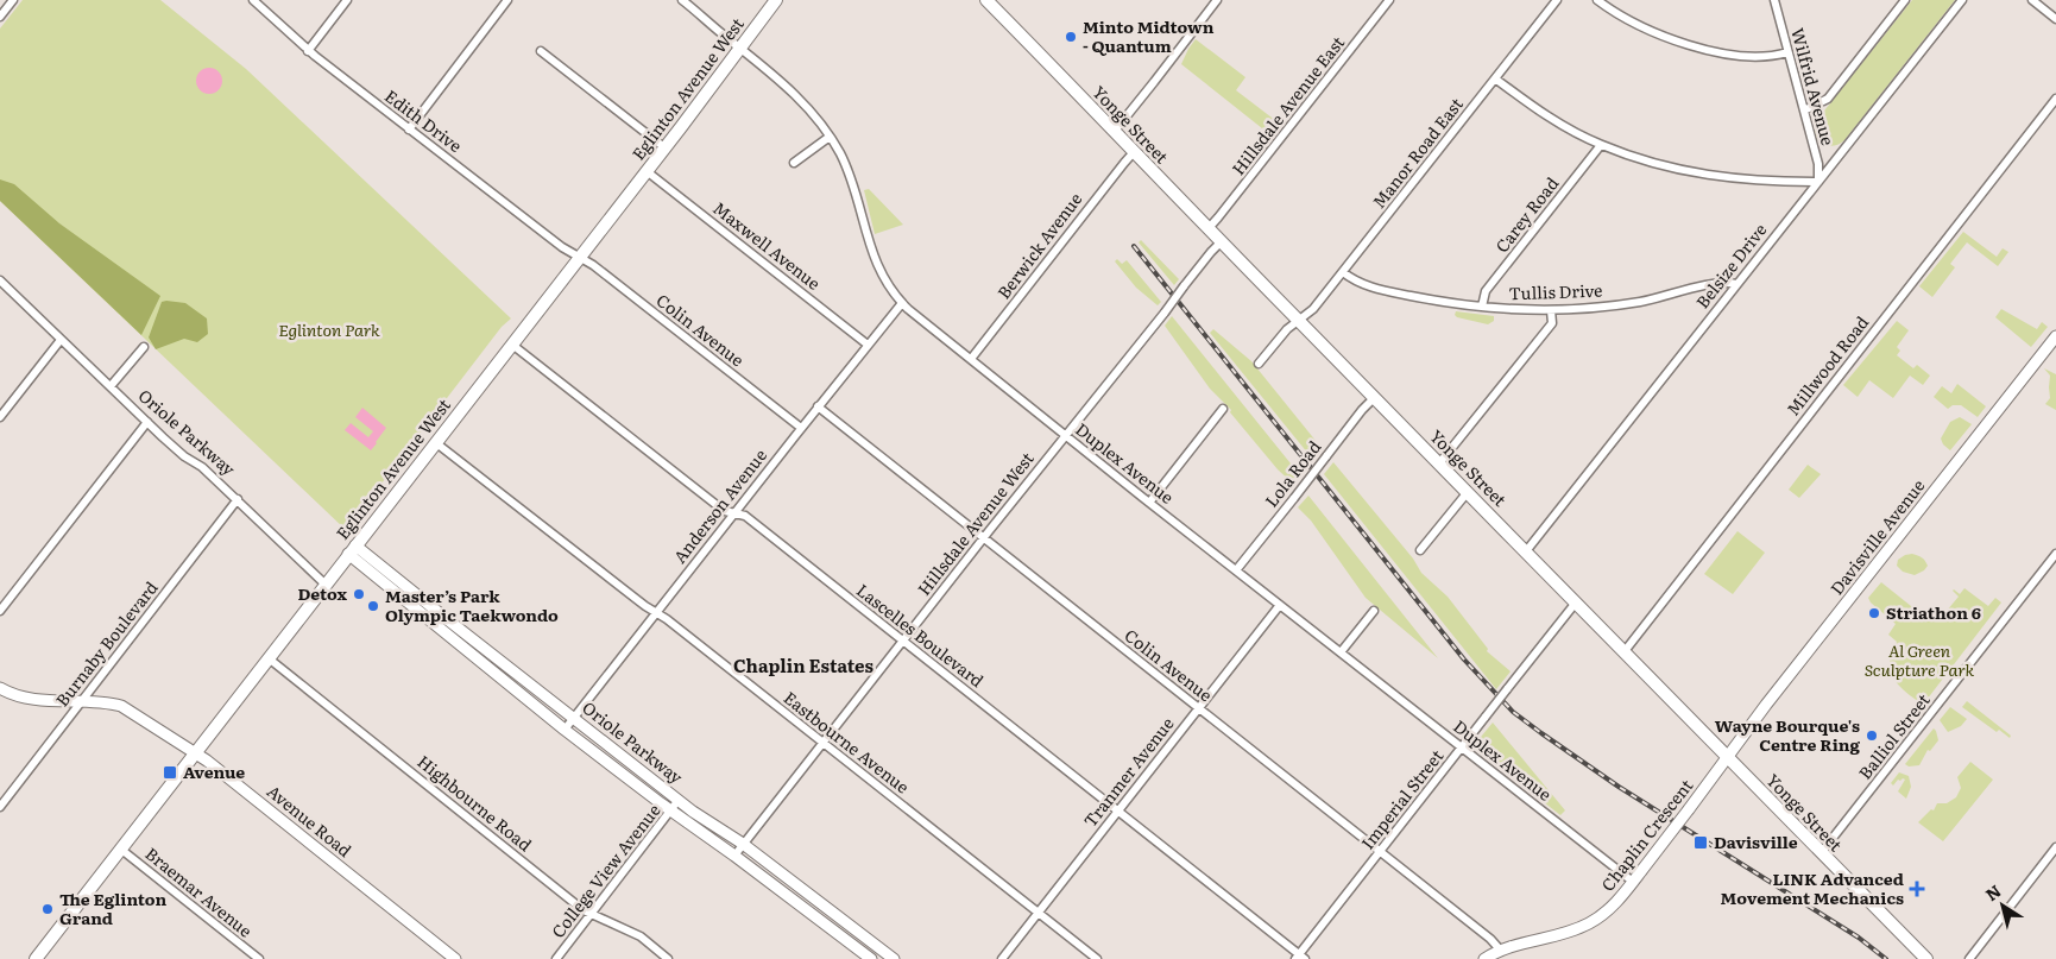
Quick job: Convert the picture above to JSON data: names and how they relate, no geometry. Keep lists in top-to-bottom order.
{
  "streets": {
    "main road": ["Eglinton Avenue West", "Yonge Street"],
    "street": [
      "Wilfrid Avenue",
      "Hillsdale Avenue East",
      "Edith Drive",
      "Manor Road East",
      "Carey Road",
      "Maxwell Avenue",
      "Berwick Avenue",
      "Belsize Drive",
      "Tullis Drive",
      "Colin Avenue",
      "Millwood Road",
      "Oriole Parkway",
      "Duplex Avenue",
      "Lola Road",
      "Anderson Avenue",
      "Hillsdale Avenue West",
      "Davisville Avenue",
      "Lascelles Boulevard",
      "Burnaby Boulevard",
      "Balliol Street",
      "Eastbourne Avenue",
      "Tranmer Avenue",
      "Imperial Street",
      "Highbourne Road",
      "Avenue Road",
      "Chaplin Crescent",
      "College View Avenue",
      "Braemar Avenue"
    ]
  },
  "crossings": [
    ["Wilfrid Avenue", "Belsize Drive"],
    ["Eglinton Avenue West", "Edith Drive"],
    ["Eglinton Avenue West", "Maxwell Avenue"],
    ["Eglinton Avenue West", "Colin Avenue"],
    ["Eglinton Avenue West", "Oriole Parkway"],
    ["Eglinton Avenue West", "Duplex Avenue"],
    ["Eglinton Avenue West", "Lascelles Boulevard"],
    ["Eglinton Avenue West", "Eastbourne Avenue"],
    ["Eglinton Avenue West", "Highbourne Road"],
    ["Eglinton Avenue West", "Avenue Road"],
    ["Eglinton Avenue West", "Braemar Avenue"],
    ["Hillsdale Avenue East", "Yonge Street"],
    ["Edith Drive", "Colin Avenue"],
    ["Yonge Street", "Manor Road East"],
    ["Yonge Street", "Berwick Avenue"],
    ["Yonge Street", "Belsize Drive"],
    ["Yonge Street", "Millwood Road"],
    ["Yonge Street", "Lola Road"],
    ["Yonge Street", "Hillsdale Avenue West"],
    ["Yonge Street", "Davisville Avenue"],
    ["Yonge Street", "Balliol Street"],
    ["Yonge Street", "Imperial Street"],
    ["Yonge Street", "Chaplin Crescent"],
    ["Manor Road East", "Tullis Drive"],
    ["Carey Road", "Tullis Drive"],
    ["Maxwell Avenue", "Anderson Avenue"],
    ["Berwick Avenue", "Duplex Avenue"],
    ["Belsize Drive", "Tullis Drive"],
    ["Colin Avenue", "Anderson Avenue"],
    ["Colin Avenue", "Hillsdale Avenue West"],
    ["Colin Avenue", "Tranmer Avenue"],
    ["Colin Avenue", "Imperial Street"],
    ["Colin Avenue", "Chaplin Crescent"],
    ["Oriole Parkway", "Anderson Avenue"],
    ["Oriole Parkway", "Hillsdale Avenue West"],
    ["Oriole Parkway", "Burnaby Boulevard"],
    ["Oriole Parkway", "College View Avenue"],
    ["Duplex Avenue", "Lola Road"],
    ["Duplex Avenue", "Anderson Avenue"],
    ["Duplex Avenue", "Hillsdale Avenue West"],
    ["Duplex Avenue", "Tranmer Avenue"],
    ["Duplex Avenue", "Imperial Street"],
    ["Duplex Avenue", "Chaplin Crescent"],
    ["Anderson Avenue", "Lascelles Boulevard"],
    ["Anderson Avenue", "Eastbourne Avenue"],
    ["Hillsdale Avenue West", "Lascelles Boulevard"],
    ["Hillsdale Avenue West", "Eastbourne Avenue"],
    ["Davisville Avenue", "Chaplin Crescent"],
    ["Lascelles Boulevard", "Tranmer Avenue"],
    ["Lascelles Boulevard", "Imperial Street"],
    ["Burnaby Boulevard", "Avenue Road"],
    ["Eastbourne Avenue", "Tranmer Avenue"],
    ["Highbourne Road", "College View Avenue"]
  ],
  "districts": ["Chaplin Estates"],
  "parks": ["Eglinton Park", "Al Green Sculpture Park"],
  "places": {
    "other": [
      "Minto Midtown - Quantum",
      "Detox",
      "Master’s Park Olympic Taekwondo",
      "Striathon 6",
      "Wayne Bourque's Centre Ring",
      "The Eglinton Grand"
    ],
    "transit": ["Avenue", "Davisville"],
    "health": ["LINK Advanced Movement Mechanics"]
  },
  "north": "top left"
}
